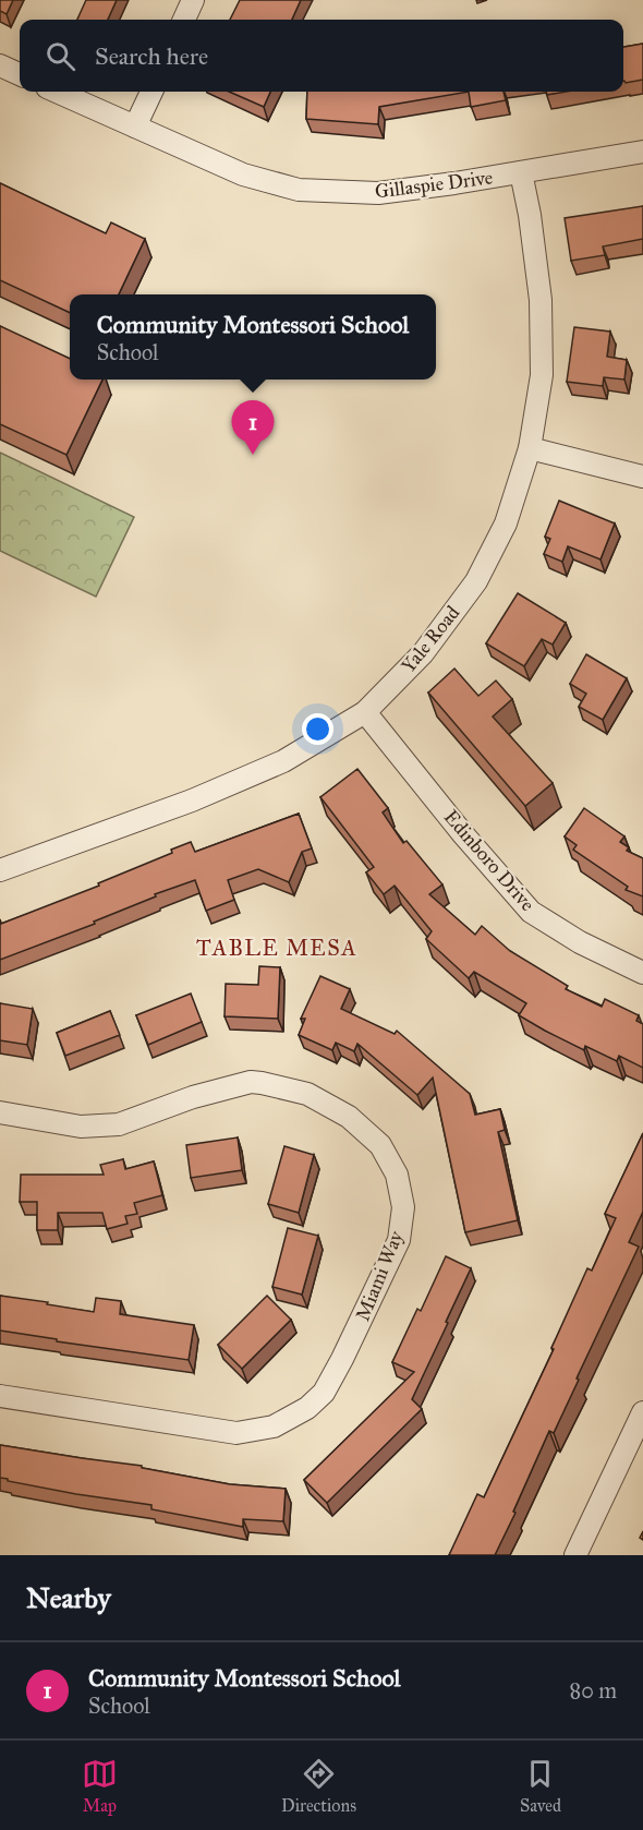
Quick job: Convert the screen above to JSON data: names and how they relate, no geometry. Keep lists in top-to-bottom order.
{
  "streets": {
    "street": [
      "Gillaspie Drive",
      "Yale Road",
      "Edinboro Drive",
      "Miami Way"
    ]
  },
  "crossings": [
    ["Gillaspie Drive", "Yale Road"],
    ["Yale Road", "Edinboro Drive"]
  ],
  "districts": ["TABLE MESA"],
  "page": {
    "search": "Search here",
    "popup": ["Community Montessori School", "School"],
    "pins": "1",
    "heading": "Nearby",
    "list": [
      {
        "mark": "1",
        "name": "Community Montessori School",
        "note": "School",
        "value": "80 m"
      }
    ],
    "nav": ["Map", "Directions", "Saved"]
  }
}
